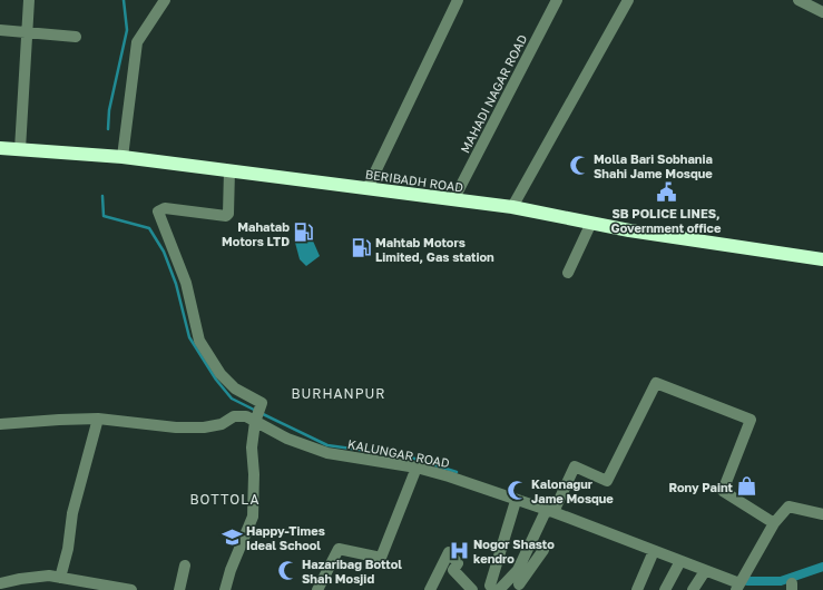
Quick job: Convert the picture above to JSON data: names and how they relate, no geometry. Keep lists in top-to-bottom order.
{
  "streets": {
    "highway": ["BERIBADH ROAD"],
    "street": ["MAHADI NAGAR ROAD", "KALUNGAR ROAD"]
  },
  "crossings": [
    ["MAHADI NAGAR ROAD", "BERIBADH ROAD"]
  ],
  "districts": ["BURHANPUR", "BOTTOLA"],
  "places": {
    "mosque": ["Molla Bari Sobhania Shahi Jame Mosque", "Kalonagur Jame Mosque", "Hazaribag Bottol Shah Mosjid"],
    "public building": ["SB POLICE LINES, Government office"],
    "fuel station": ["Mahatab Motors LTD", "Mahtab Motors Limited, Gas station"],
    "shop": ["Rony Paint"],
    "school or university": ["Happy-Times Ideal School"],
    "hospital": ["Nogor Shasto kendro"]
  }
}
